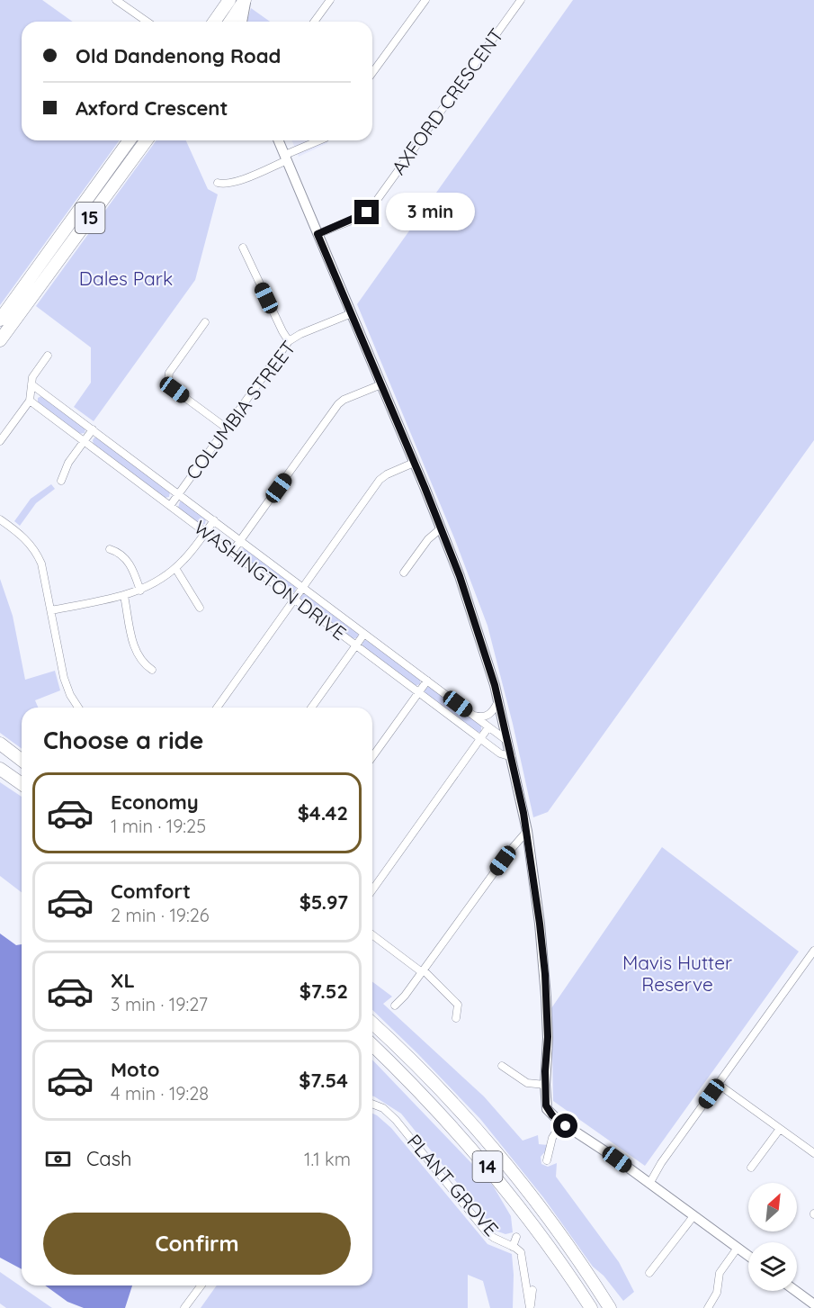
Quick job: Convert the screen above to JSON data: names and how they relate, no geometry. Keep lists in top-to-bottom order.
{
  "streets": {
    "highway": ["15", "14"],
    "street": [
      "AXFORD CRESCENT",
      "COLUMBIA STREET",
      "WASHINGTON DRIVE",
      "PLANT GROVE"
    ]
  },
  "crossings": [
    ["COLUMBIA STREET", "WASHINGTON DRIVE"]
  ],
  "parks": ["Dales Park", "Mavis Hutter Reserve"],
  "north": "top right",
  "page": {
    "banner": ["Old Dandenong Road", "Axford Crescent"],
    "bubble": "3 min",
    "heading": "Choose a ride",
    "list": [
      {
        "name": "Economy",
        "note": "1 min · 19:25",
        "value": "$4.42"
      },
      {
        "name": "Comfort",
        "note": "2 min · 19:26",
        "value": "$5.97"
      },
      {
        "name": "XL",
        "note": "3 min · 19:27",
        "value": "$7.52"
      },
      {
        "name": "Moto",
        "note": "4 min · 19:28",
        "value": "$7.54"
      }
    ],
    "pay": ["Cash", "1.1 km"],
    "buttons": "Confirm"
  }
}
